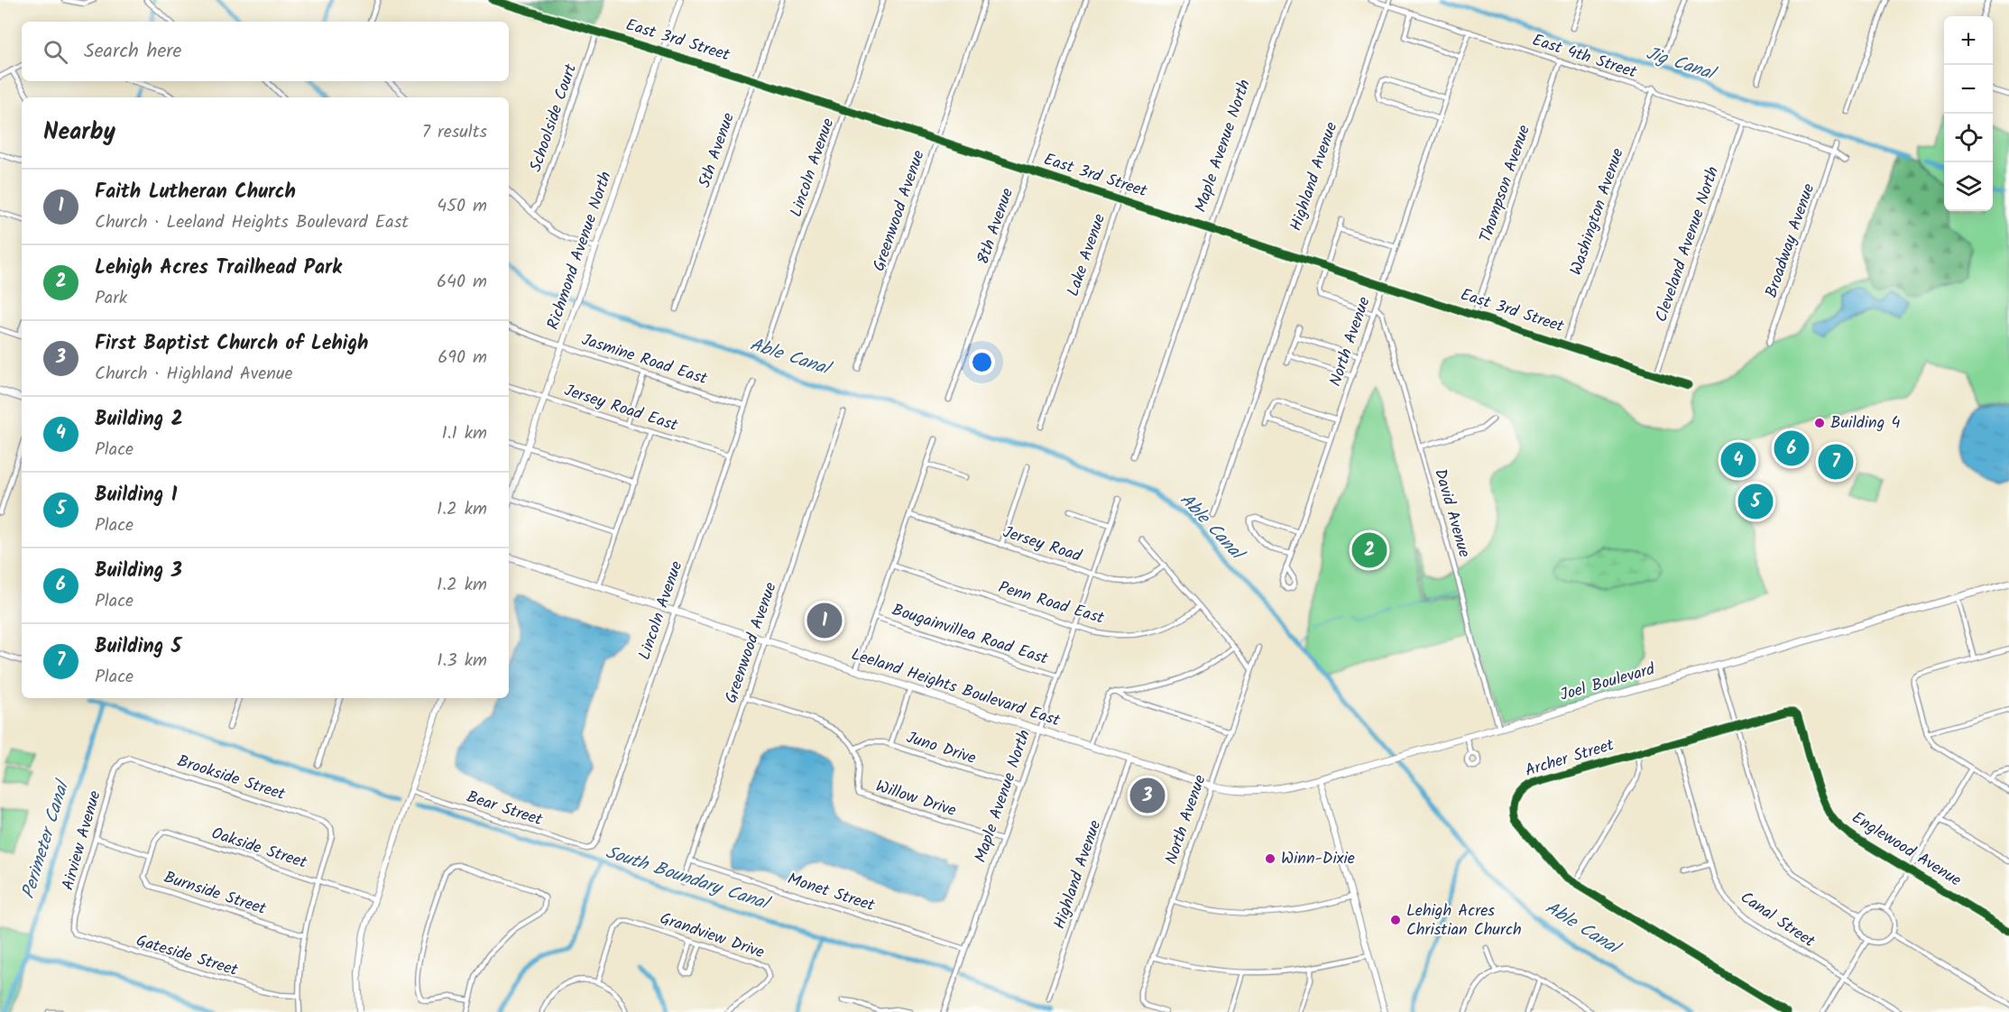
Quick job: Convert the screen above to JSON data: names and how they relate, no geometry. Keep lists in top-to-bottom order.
{
  "streets": {
    "main road": ["Joel Boulevard", "Leeland Heights Boulevard East"],
    "street": [
      "East 3rd Street",
      "East 4th Street",
      "Schoolside Court",
      "Maple Avenue North",
      "5th Avenue",
      "Lincoln Avenue",
      "Highland Avenue",
      "Thompson Avenue",
      "Greenwood Avenue",
      "Washington Avenue",
      "8th Avenue",
      "Broadway Avenue",
      "Cleveland Avenue North",
      "Richmond Avenue North",
      "Lake Avenue",
      "North Avenue",
      "Jasmine Road East",
      "Jersey Road East",
      "David Avenue",
      "Jersey Road",
      "Penn Road East",
      "Bougainvillea Road East",
      "Juno Drive",
      "Archer Street",
      "Brookside Street",
      "Willow Drive",
      "Bear Street",
      "Airview Avenue",
      "Oakside Street",
      "Englewood Avenue",
      "Monet Street",
      "Burnside Street",
      "Canal Street",
      "Grandview Drive",
      "Gateside Street"
    ]
  },
  "crossings": [
    ["East 3rd Street", "Schoolside Court"],
    ["East 3rd Street", "Maple Avenue North"],
    ["East 3rd Street", "5th Avenue"],
    ["East 3rd Street", "Lincoln Avenue"],
    ["East 3rd Street", "Highland Avenue"],
    ["East 3rd Street", "Thompson Avenue"],
    ["East 3rd Street", "Greenwood Avenue"],
    ["East 3rd Street", "Washington Avenue"],
    ["East 3rd Street", "8th Avenue"],
    ["East 3rd Street", "Cleveland Avenue North"],
    ["East 3rd Street", "Richmond Avenue North"],
    ["East 3rd Street", "Lake Avenue"],
    ["East 3rd Street", "North Avenue"],
    ["East 4th Street", "Highland Avenue"],
    ["East 4th Street", "Thompson Avenue"],
    ["East 4th Street", "Washington Avenue"],
    ["East 4th Street", "Broadway Avenue"],
    ["East 4th Street", "Cleveland Avenue North"],
    ["East 4th Street", "North Avenue"],
    ["Maple Avenue North", "Jersey Road"],
    ["Maple Avenue North", "Penn Road East"],
    ["Maple Avenue North", "Bougainvillea Road East"],
    ["Maple Avenue North", "Leeland Heights Boulevard East"],
    ["Maple Avenue North", "Juno Drive"],
    ["Maple Avenue North", "Willow Drive"],
    ["Maple Avenue North", "Monet Street"],
    ["Lincoln Avenue", "Jasmine Road East"],
    ["Lincoln Avenue", "Jersey Road East"],
    ["Lincoln Avenue", "Leeland Heights Boulevard East"],
    ["Lincoln Avenue", "Bear Street"],
    ["Highland Avenue", "Leeland Heights Boulevard East"],
    ["Greenwood Avenue", "Leeland Heights Boulevard East"],
    ["Greenwood Avenue", "Monet Street"],
    ["Richmond Avenue North", "Jasmine Road East"],
    ["Richmond Avenue North", "Jersey Road East"],
    ["North Avenue", "David Avenue"],
    ["North Avenue", "Joel Boulevard"],
    ["North Avenue", "Leeland Heights Boulevard East"],
    ["David Avenue", "Joel Boulevard"],
    ["Joel Boulevard", "Leeland Heights Boulevard East"],
    ["Juno Drive", "Willow Drive"],
    ["Archer Street", "Englewood Avenue"],
    ["Archer Street", "Canal Street"],
    ["Brookside Street", "Airview Avenue"],
    ["Brookside Street", "Oakside Street"],
    ["Airview Avenue", "Gateside Street"],
    ["Oakside Street", "Burnside Street"]
  ],
  "water": [
    "Jig Canal",
    "Able Canal",
    "Perimeter Canal",
    "South Boundary Canal"
  ],
  "places": ["Building 4", "Winn-Dixie", "Lehigh Acres Christian Church"],
  "page": {
    "map_buttons": ["+", "−"],
    "search": "Search here",
    "heading": ["Nearby", "7 results"],
    "list": [
      {
        "mark": "1",
        "name": "Faith Lutheran Church",
        "note": "Church · Leeland Heights Boulevard East",
        "value": "450 m"
      },
      {
        "mark": "2",
        "name": "Lehigh Acres Trailhead Park",
        "note": "Park",
        "value": "640 m"
      },
      {
        "mark": "3",
        "name": "First Baptist Church of Lehigh",
        "note": "Church · Highland Avenue",
        "value": "690 m"
      },
      {
        "mark": "4",
        "name": "Building 2",
        "note": "Place",
        "value": "1.1 km"
      },
      {
        "mark": "5",
        "name": "Building 1",
        "note": "Place",
        "value": "1.2 km"
      },
      {
        "mark": "6",
        "name": "Building 3",
        "note": "Place",
        "value": "1.2 km"
      },
      {
        "mark": "7",
        "name": "Building 5",
        "note": "Place",
        "value": "1.3 km"
      }
    ],
    "pins": [
      "6",
      "4",
      "7",
      "5",
      "2",
      "1",
      "3"
    ]
  }
}
